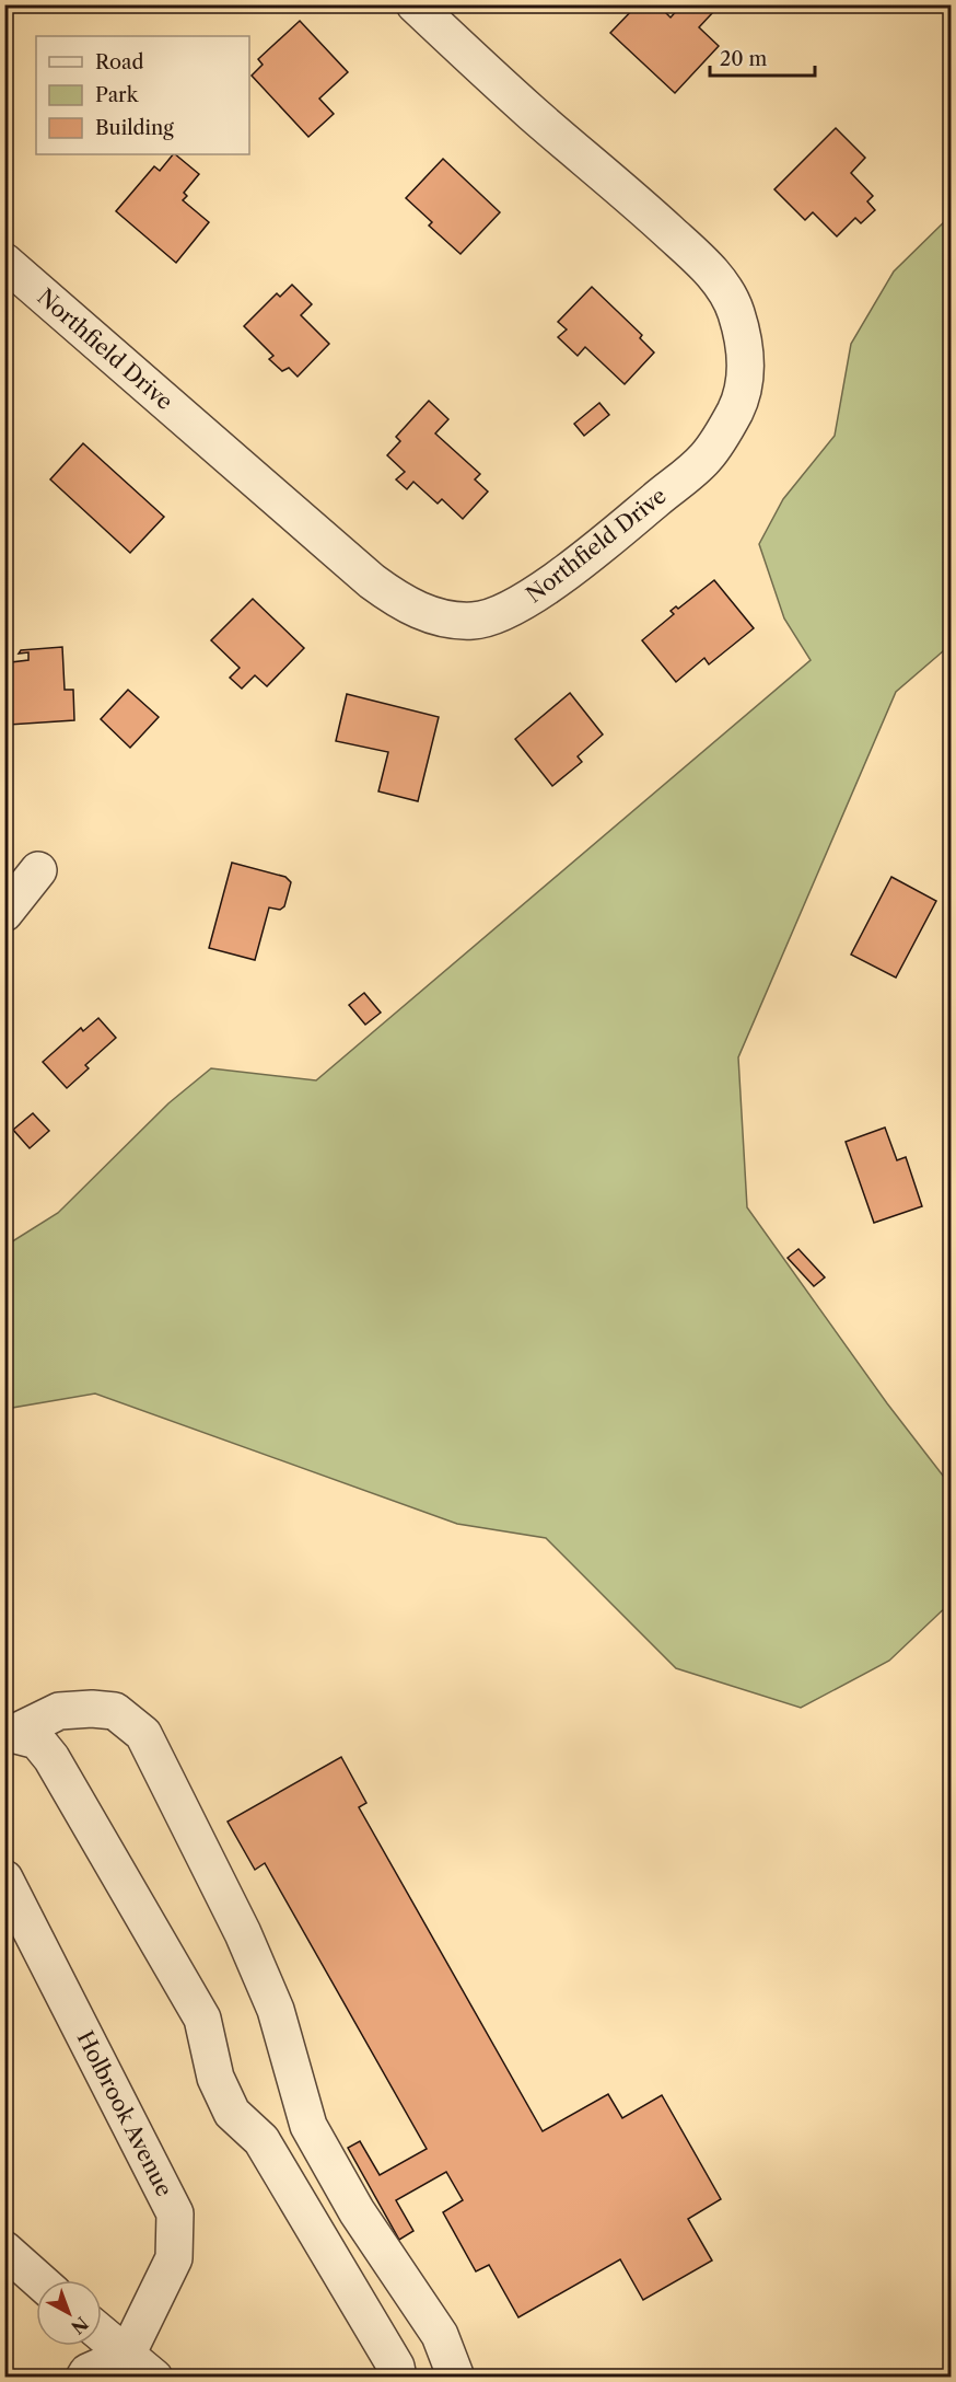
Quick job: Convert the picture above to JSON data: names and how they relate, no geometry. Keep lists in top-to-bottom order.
{
  "streets": {
    "street": ["Northfield Drive", "Holbrook Avenue"]
  },
  "legend": ["Road", "Park", "Building"],
  "scale_bar": "20 m",
  "north": "bottom right"
}
